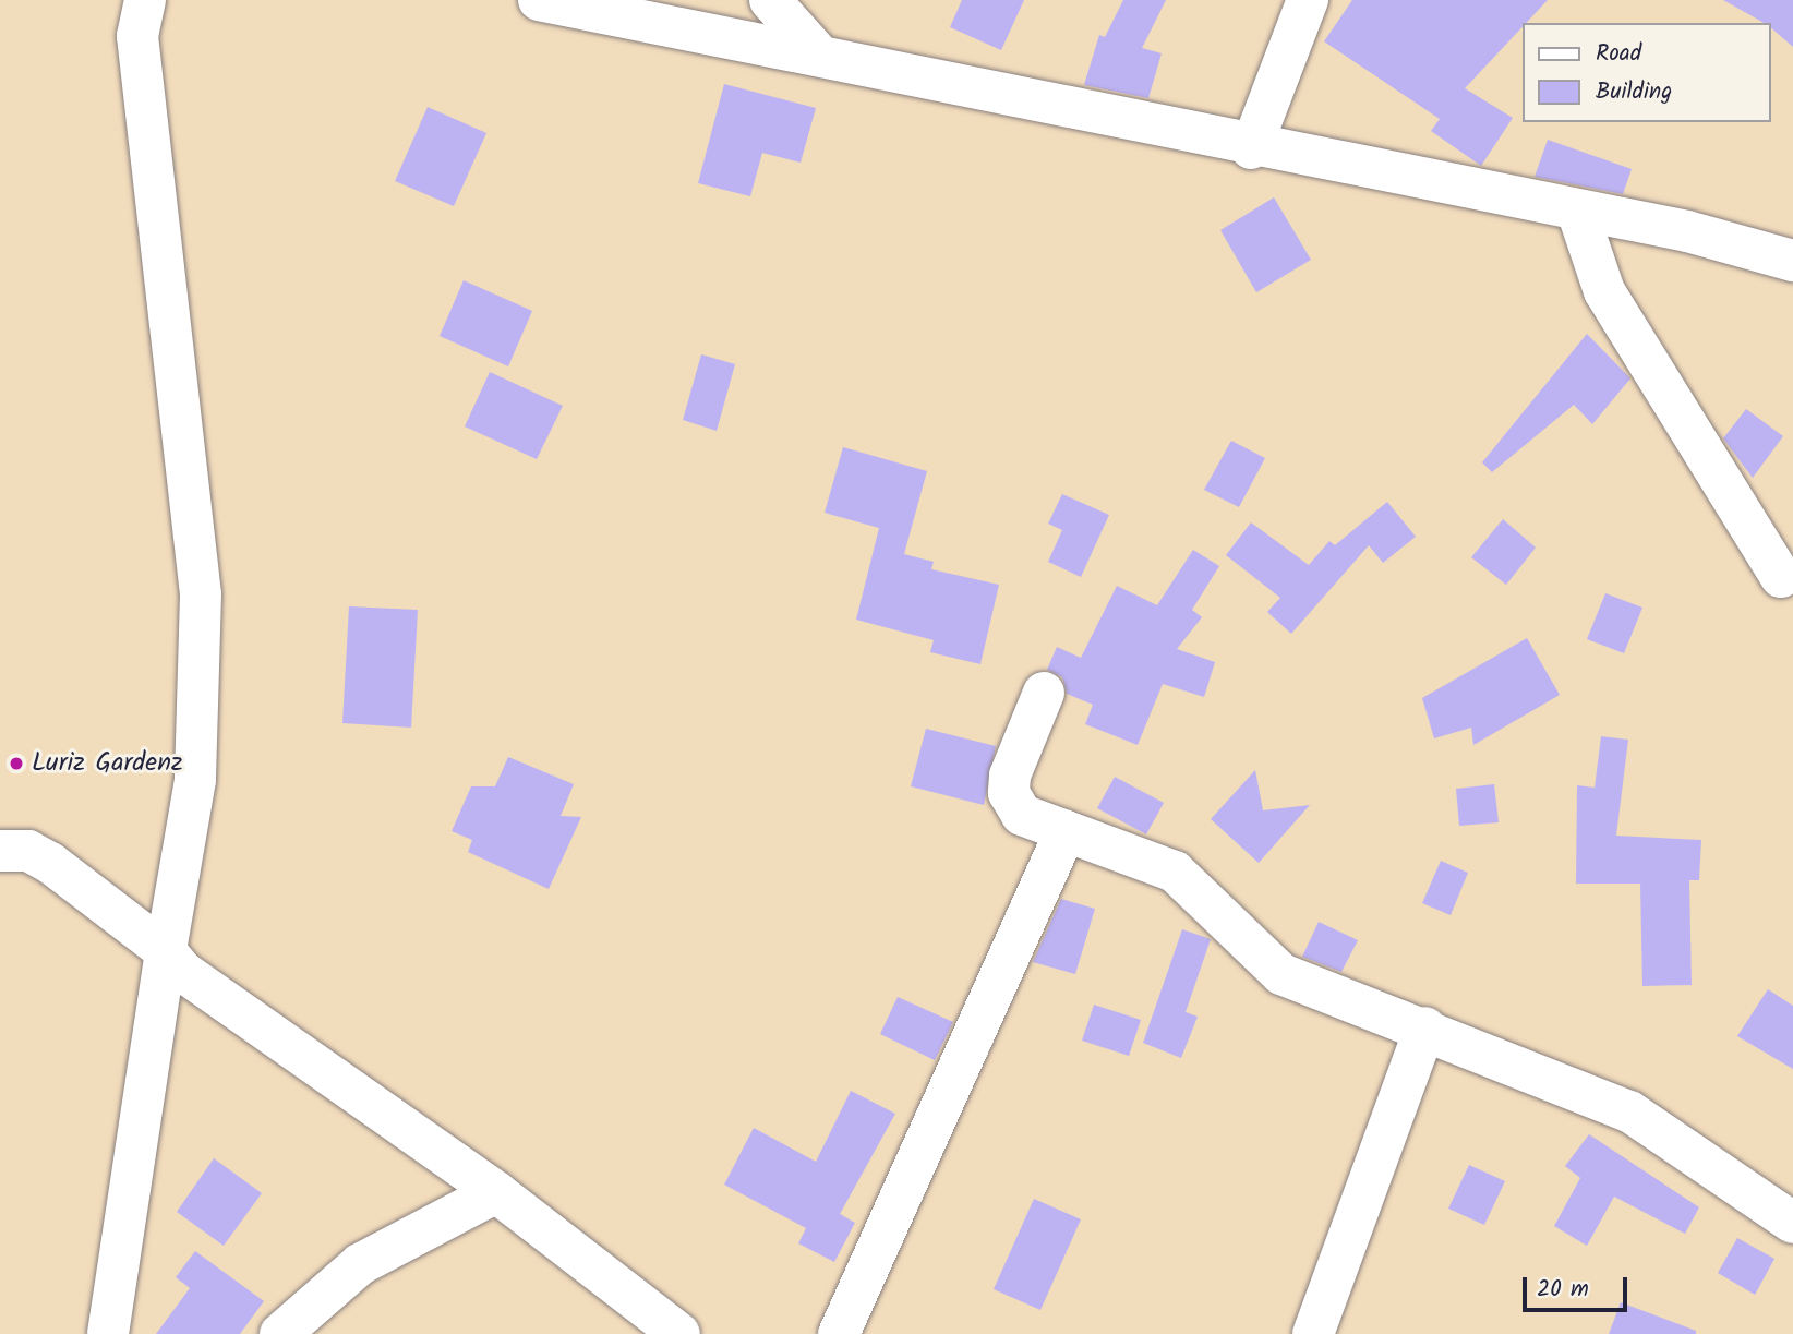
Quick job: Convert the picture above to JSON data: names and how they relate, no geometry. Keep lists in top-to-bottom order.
{
  "places": ["Luriz Gardenz"],
  "legend": ["Road", "Building"],
  "scale_bar": "20 m"
}
